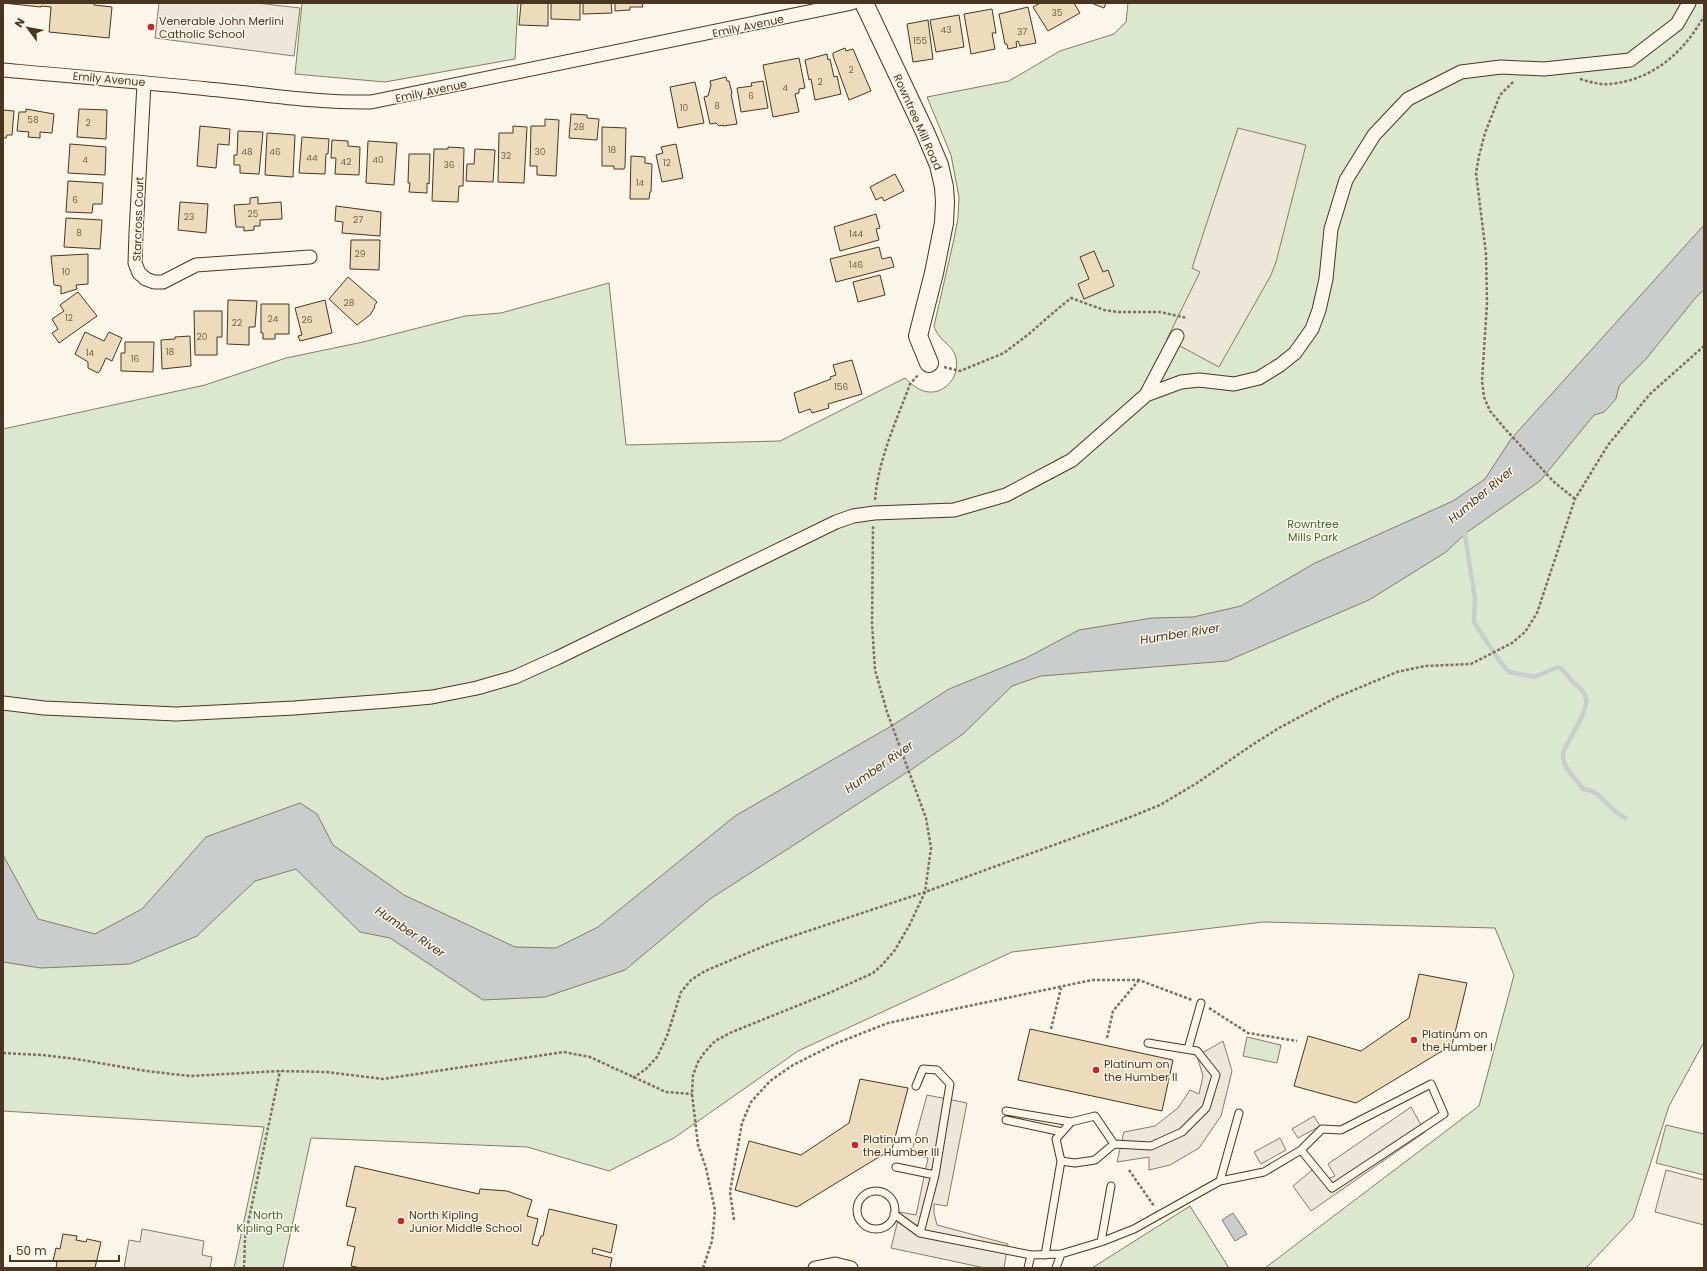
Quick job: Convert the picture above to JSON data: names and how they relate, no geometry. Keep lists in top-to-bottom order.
{
  "streets": {
    "street": ["Emily Avenue", "Rowntree Mill Road", "Starcross Court"]
  },
  "crossings": [
    ["Emily Avenue", "Starcross Court"]
  ],
  "water": ["Humber River"],
  "parks": ["Rowntree Mills Park", "North Kipling Park"],
  "places": [
    "Venerable John Merlini Catholic School",
    "Platinum on the Humber I",
    "Platinum on the Humber II",
    "Platinum on the Humber III",
    "North Kipling Junior Middle School"
  ],
  "house_numbers": [
    "35",
    "43",
    "37",
    "155",
    "2",
    "2",
    "4",
    "6",
    "8",
    "10",
    "58",
    "2",
    "28",
    "18",
    "48",
    "46",
    "30",
    "32",
    "44",
    "4",
    "40",
    "42",
    "12",
    "36",
    "14",
    "6",
    "25",
    "23",
    "27",
    "8",
    "144",
    "29",
    "146",
    "10",
    "28",
    "12",
    "24",
    "26",
    "22",
    "20",
    "18",
    "14",
    "16",
    "156"
  ],
  "scale_bar": "50 m",
  "north": "top left"
}
